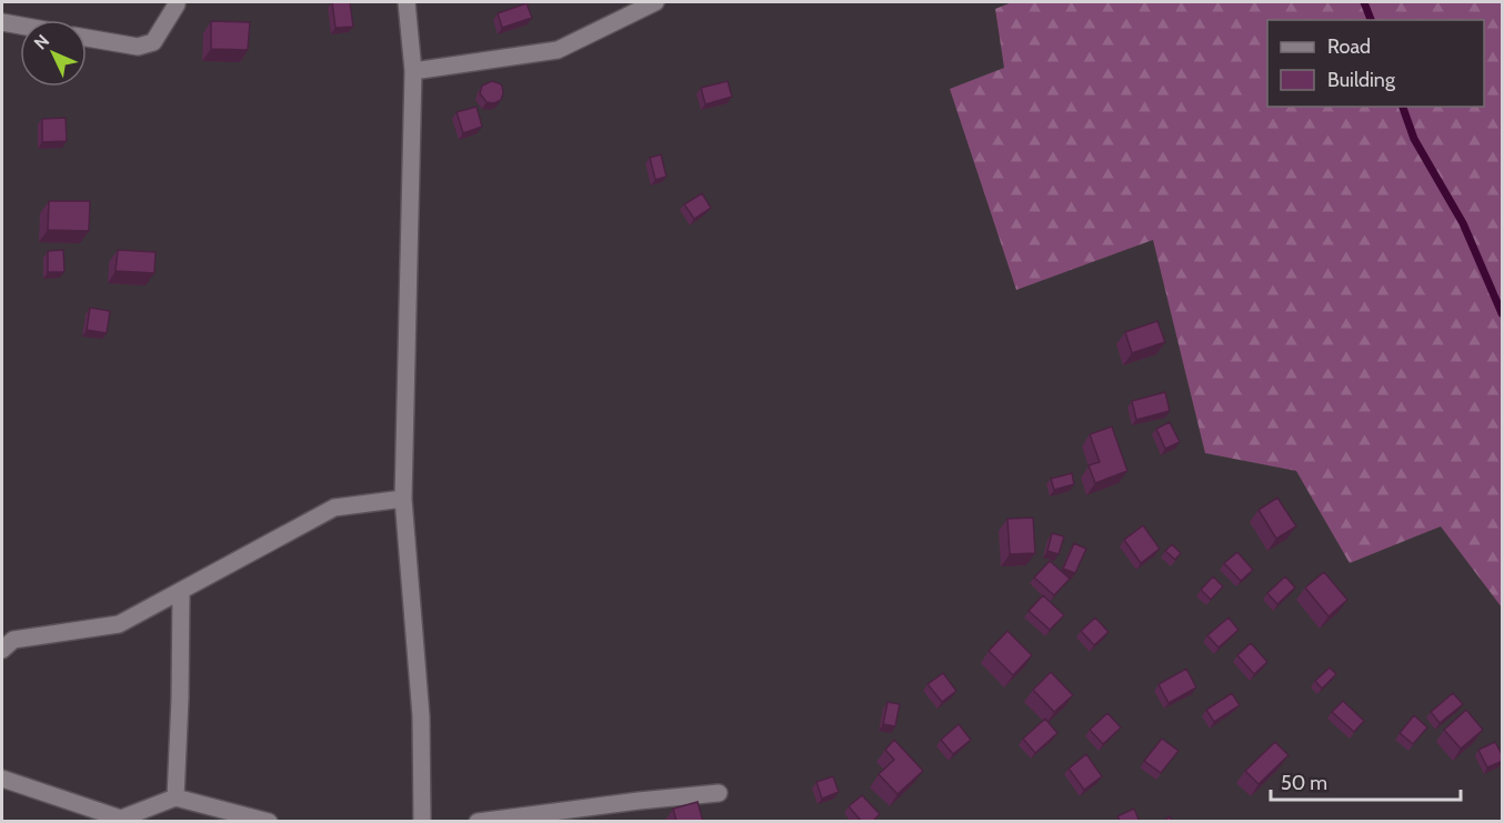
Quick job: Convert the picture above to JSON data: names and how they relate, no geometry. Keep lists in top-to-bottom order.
{
  "legend": ["Road", "Building"],
  "scale_bar": "50 m",
  "north": "top left"
}
